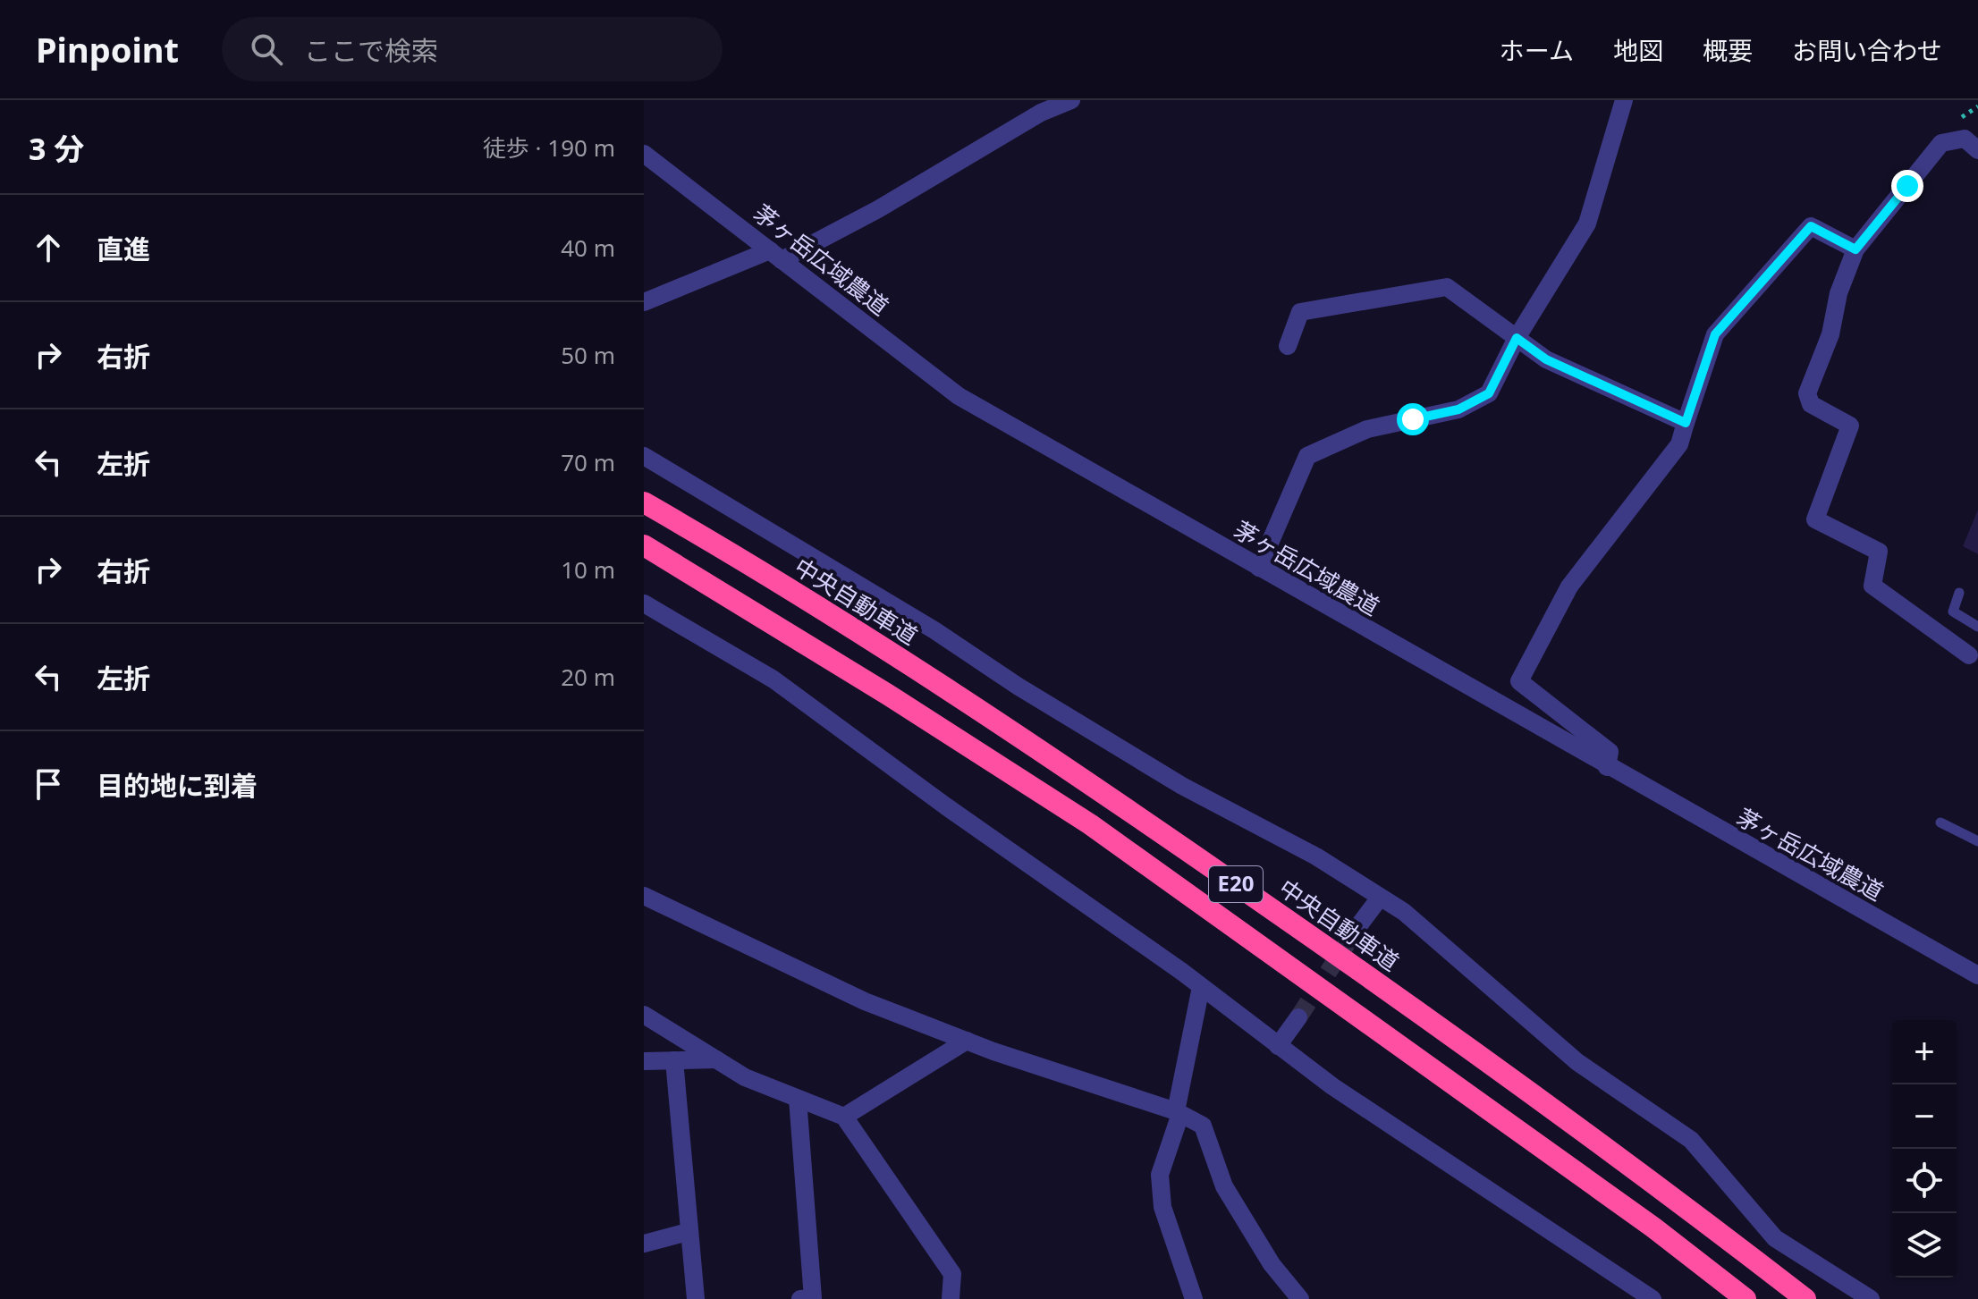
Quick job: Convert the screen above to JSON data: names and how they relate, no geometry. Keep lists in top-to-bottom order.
{
  "streets": {
    "highway": ["中央自動車道", "E20"],
    "street": ["茅ヶ岳広域農道"]
  },
  "page": {
    "header": "Pinpoint",
    "search": "ここで検索",
    "nav": [
      "ホーム",
      "地図",
      "概要",
      "お問い合わせ"
    ],
    "heading": ["3 分", "徒歩 · 190 m"],
    "list": [
      ["直進", "40 m"],
      ["右折", "50 m"],
      ["左折", "70 m"],
      ["右折", "10 m"],
      ["左折", "20 m"],
      "目的地に到着"
    ],
    "map_buttons": ["+", "−"]
  }
}
